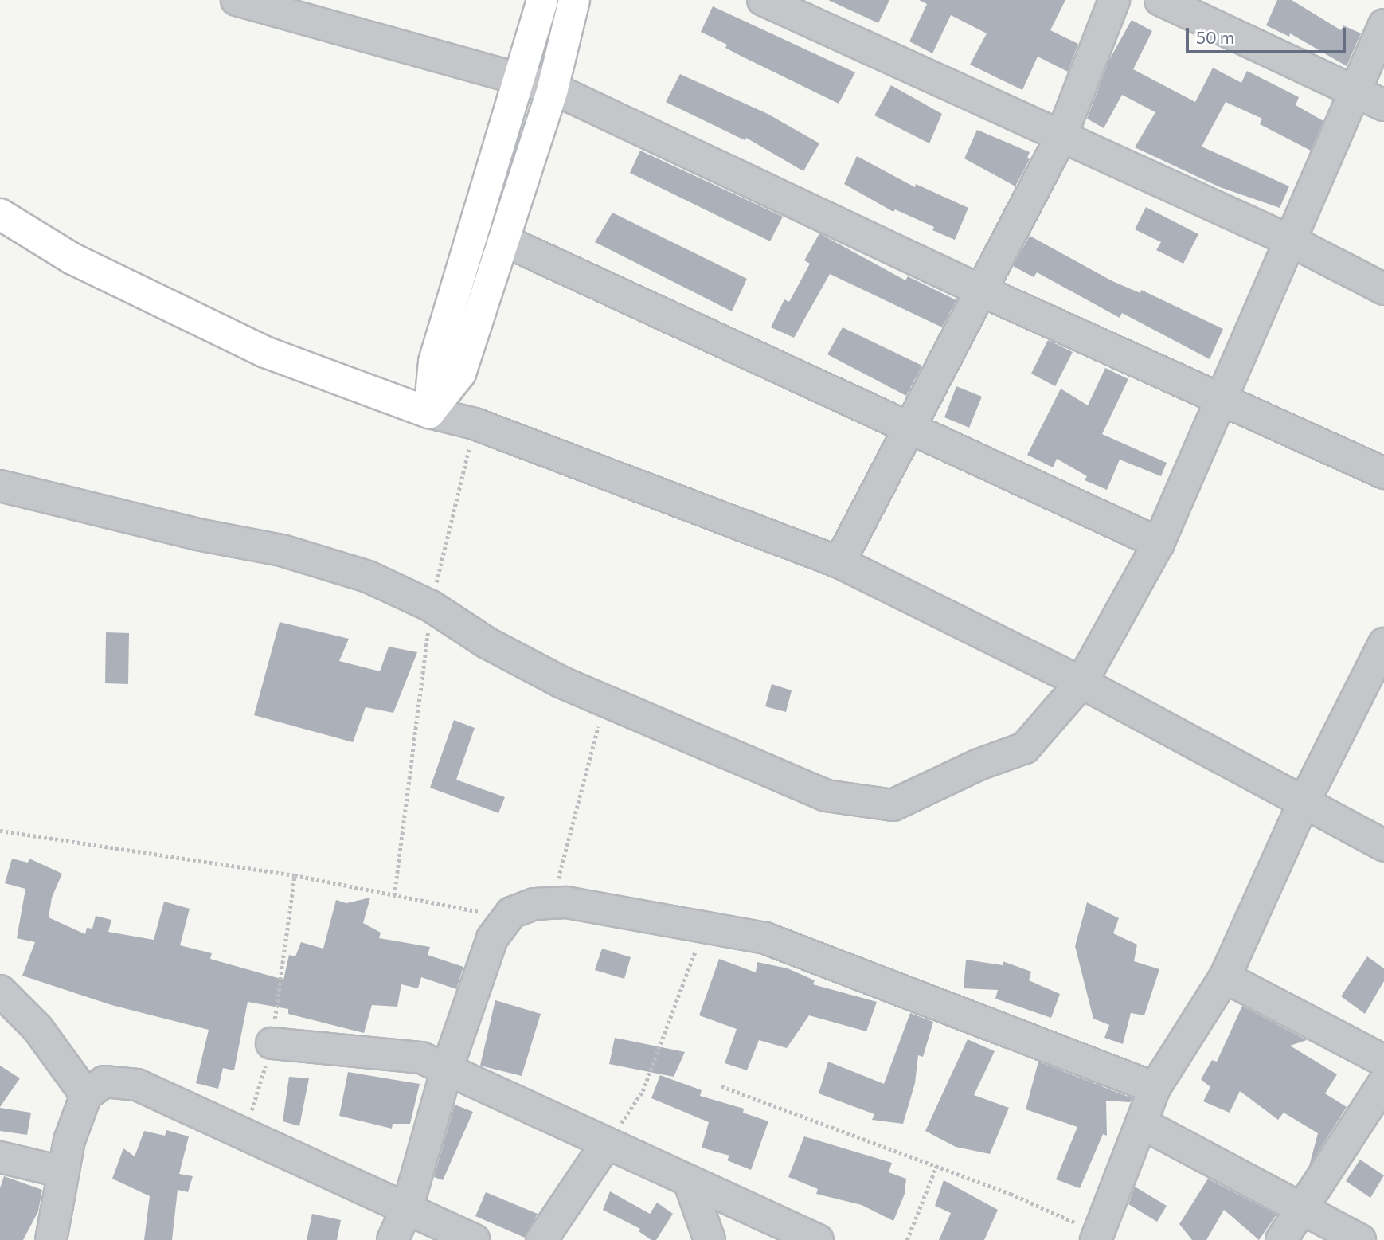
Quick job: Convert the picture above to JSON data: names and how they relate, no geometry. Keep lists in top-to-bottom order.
{
  "scale_bar": "50 m"
}
